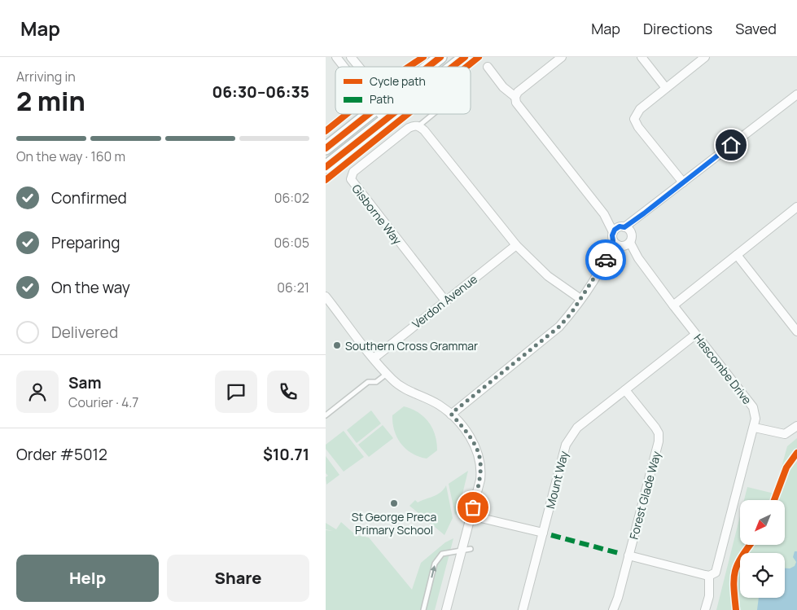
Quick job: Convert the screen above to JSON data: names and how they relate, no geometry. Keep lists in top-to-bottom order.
{
  "streets": {
    "street": [
      "Gisborne Way",
      "Verdon Avenue",
      "Hascombe Drive",
      "Mount Way",
      "Forest Glade Way"
    ]
  },
  "crossings": [
    ["Gisborne Way", "Verdon Avenue"],
    ["Hascombe Drive", "Mount Way"],
    ["Mount Way", "Forest Glade Way"]
  ],
  "places": ["Southern Cross Grammar", "St George Preca Primary School"],
  "legend": ["Cycle path", "Path"],
  "north": "bottom left",
  "page": {
    "header": "Map",
    "nav": ["Map", "Directions", "Saved"],
    "heading": ["2 min", "Arriving in", "06:30–06:35"],
    "panel": [
      "Sam",
      "Courier · 4.7",
      "Order #5012",
      "$10.71"
    ],
    "bar": "On the way · 160 m",
    "list": [
      ["Confirmed", "06:02"],
      ["Preparing", "06:05"],
      ["On the way", "06:21"],
      "Delivered"
    ],
    "buttons": ["Help", "Share"]
  }
}
